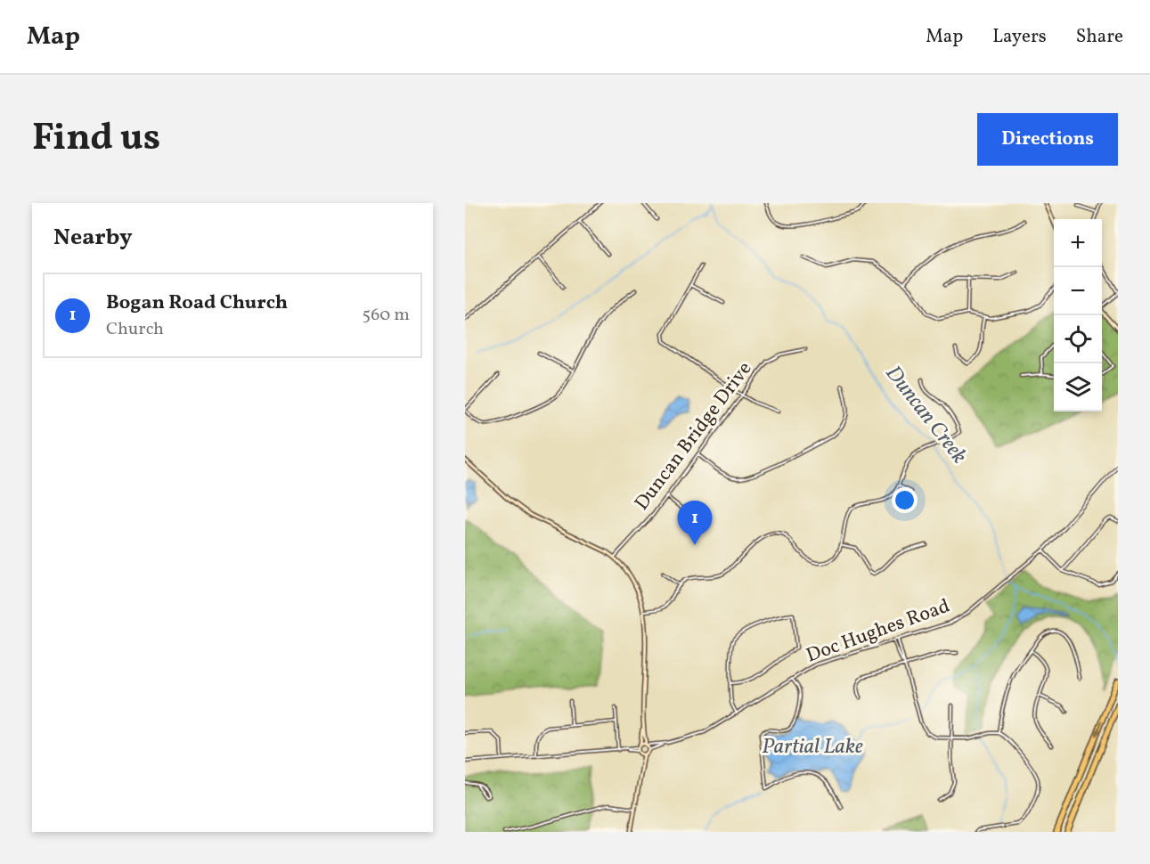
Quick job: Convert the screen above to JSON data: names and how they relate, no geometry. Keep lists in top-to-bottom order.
{
  "streets": {
    "street": ["Duncan Bridge Drive", "Doc Hughes Road"]
  },
  "water": ["Duncan Creek", "Partial Lake"],
  "page": {
    "header": "Map",
    "nav": ["Map", "Layers", "Share"],
    "title": "Find us",
    "buttons": "Directions",
    "heading": "Nearby",
    "map_buttons": ["+", "−"],
    "list": [
      {
        "mark": "1",
        "name": "Bogan Road Church",
        "note": "Church",
        "value": "560 m"
      }
    ],
    "pins": "1"
  }
}
